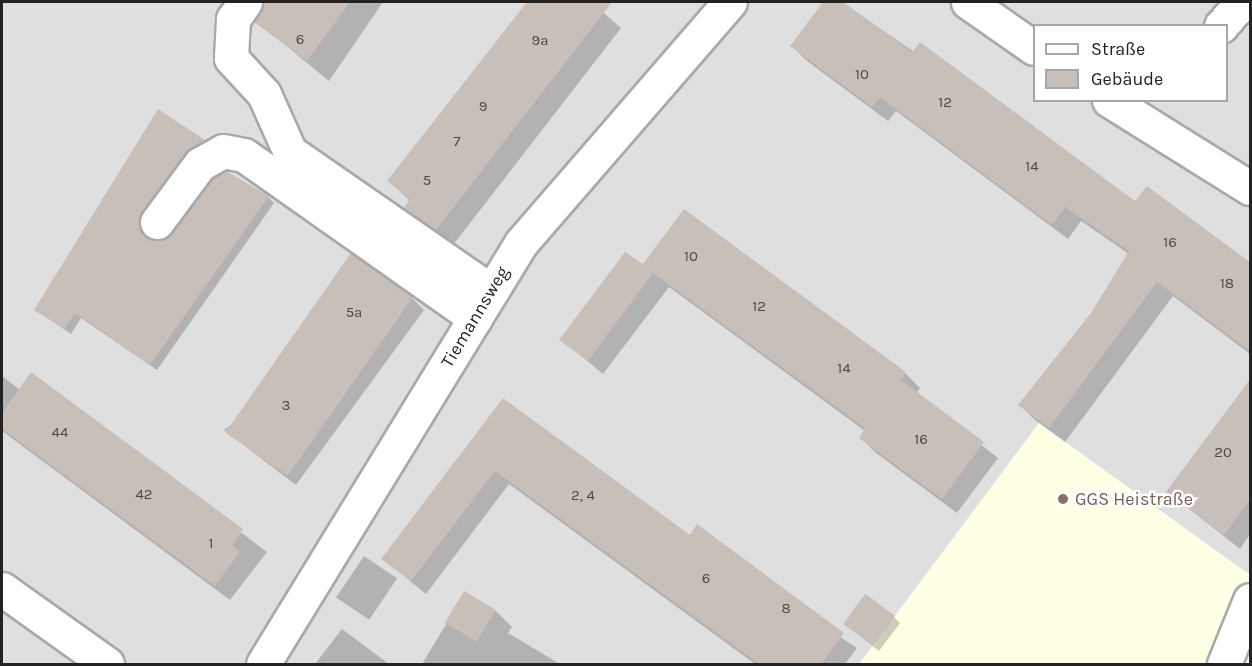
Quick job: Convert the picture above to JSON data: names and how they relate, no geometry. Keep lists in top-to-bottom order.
{
  "streets": {
    "street": ["Tiemannsweg"]
  },
  "places": ["GGS Heistraße"],
  "house_numbers": [
    "6",
    "9a",
    "10",
    "12",
    "9",
    "7",
    "14",
    "5",
    "16",
    "10",
    "18",
    "12",
    "5a",
    "14",
    "3",
    "44",
    "16",
    "20",
    "42",
    "2, 4",
    "1",
    "6",
    "8"
  ],
  "legend": ["Straße", "Gebäude"]
}
